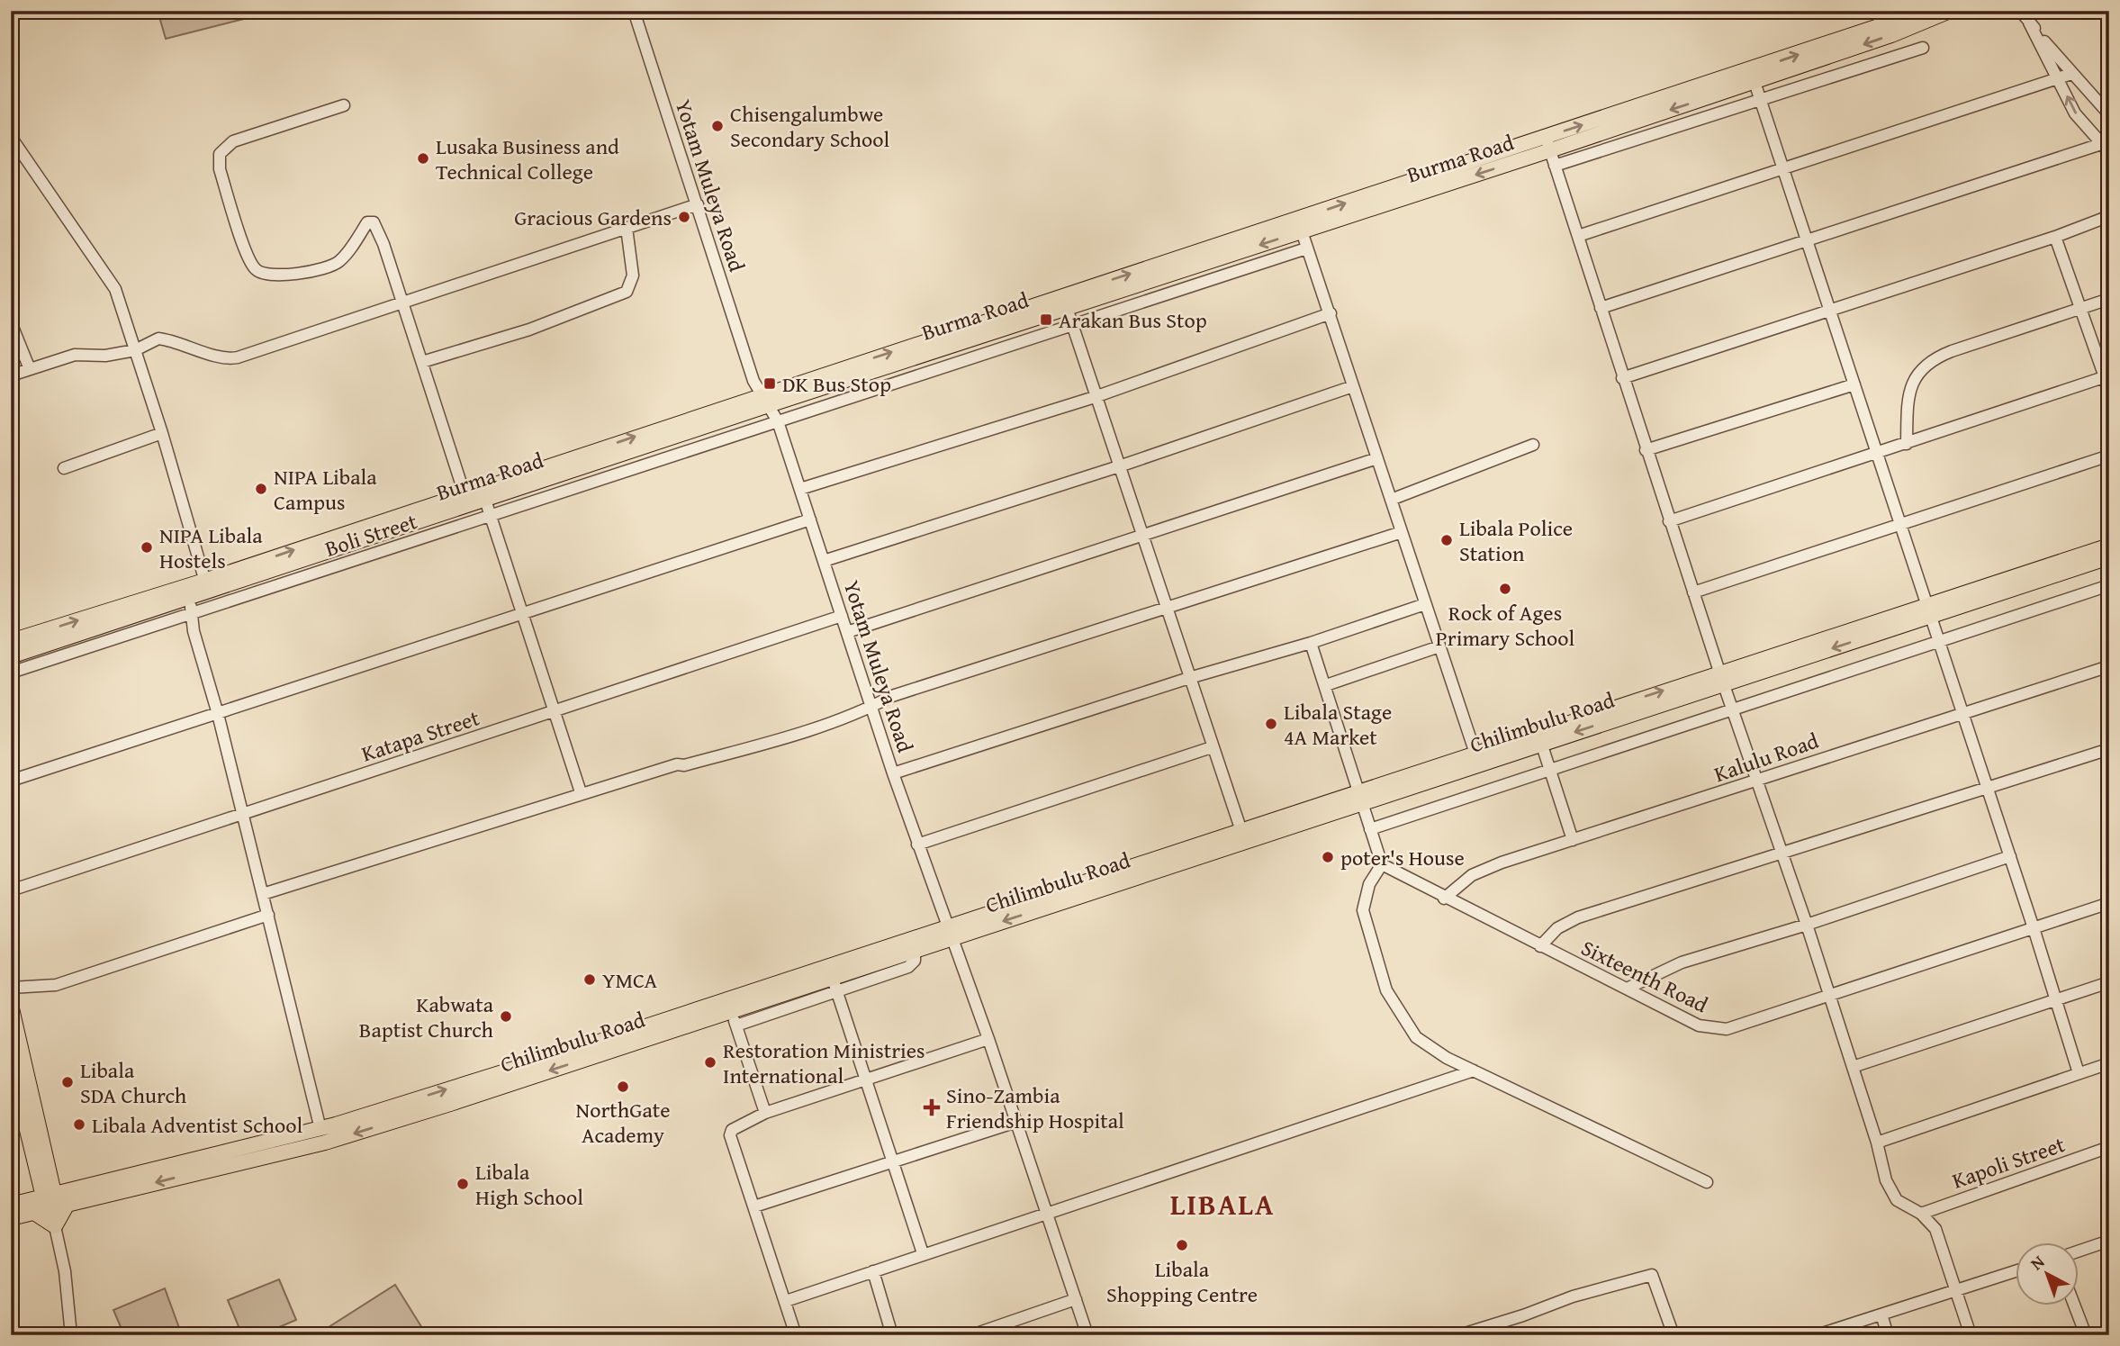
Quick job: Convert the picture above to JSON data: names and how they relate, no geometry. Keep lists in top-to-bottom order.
{
  "streets": {
    "main road": ["Burma Road", "Chilimbulu Road"],
    "street": [
      "Yotam Muleya Road",
      "Boli Street",
      "Katapa Street",
      "Kalulu Road",
      "Sixteenth Road",
      "Kapoli Street"
    ]
  },
  "crossings": [
    ["Burma Road", "Yotam Muleya Road"],
    ["Yotam Muleya Road", "Boli Street"],
    ["Yotam Muleya Road", "Chilimbulu Road"],
    ["Yotam Muleya Road", "Katapa Street"],
    ["Kalulu Road", "Sixteenth Road"]
  ],
  "districts": ["LIBALA"],
  "places": {
    "other": [
      "Chisengalumbwe Secondary School",
      "Lusaka Business and Technical College",
      "Gracious Gardens",
      "NIPA Libala Campus",
      "Libala Police Station",
      "NIPA Libala Hostels",
      "Rock of Ages Primary School",
      "Libala Stage 4A Market",
      "poter's House",
      "YMCA",
      "Kabwata Baptist Church",
      "Restoration Ministries International",
      "Libala SDA Church",
      "NorthGate Academy",
      "Libala Adventist School",
      "Libala High School",
      "Libala Shopping Centre"
    ],
    "transit": ["Arakan Bus Stop", "DK Bus Stop"],
    "health": ["Sino-Zambia Friendship Hospital"]
  },
  "north": "top left"
}
